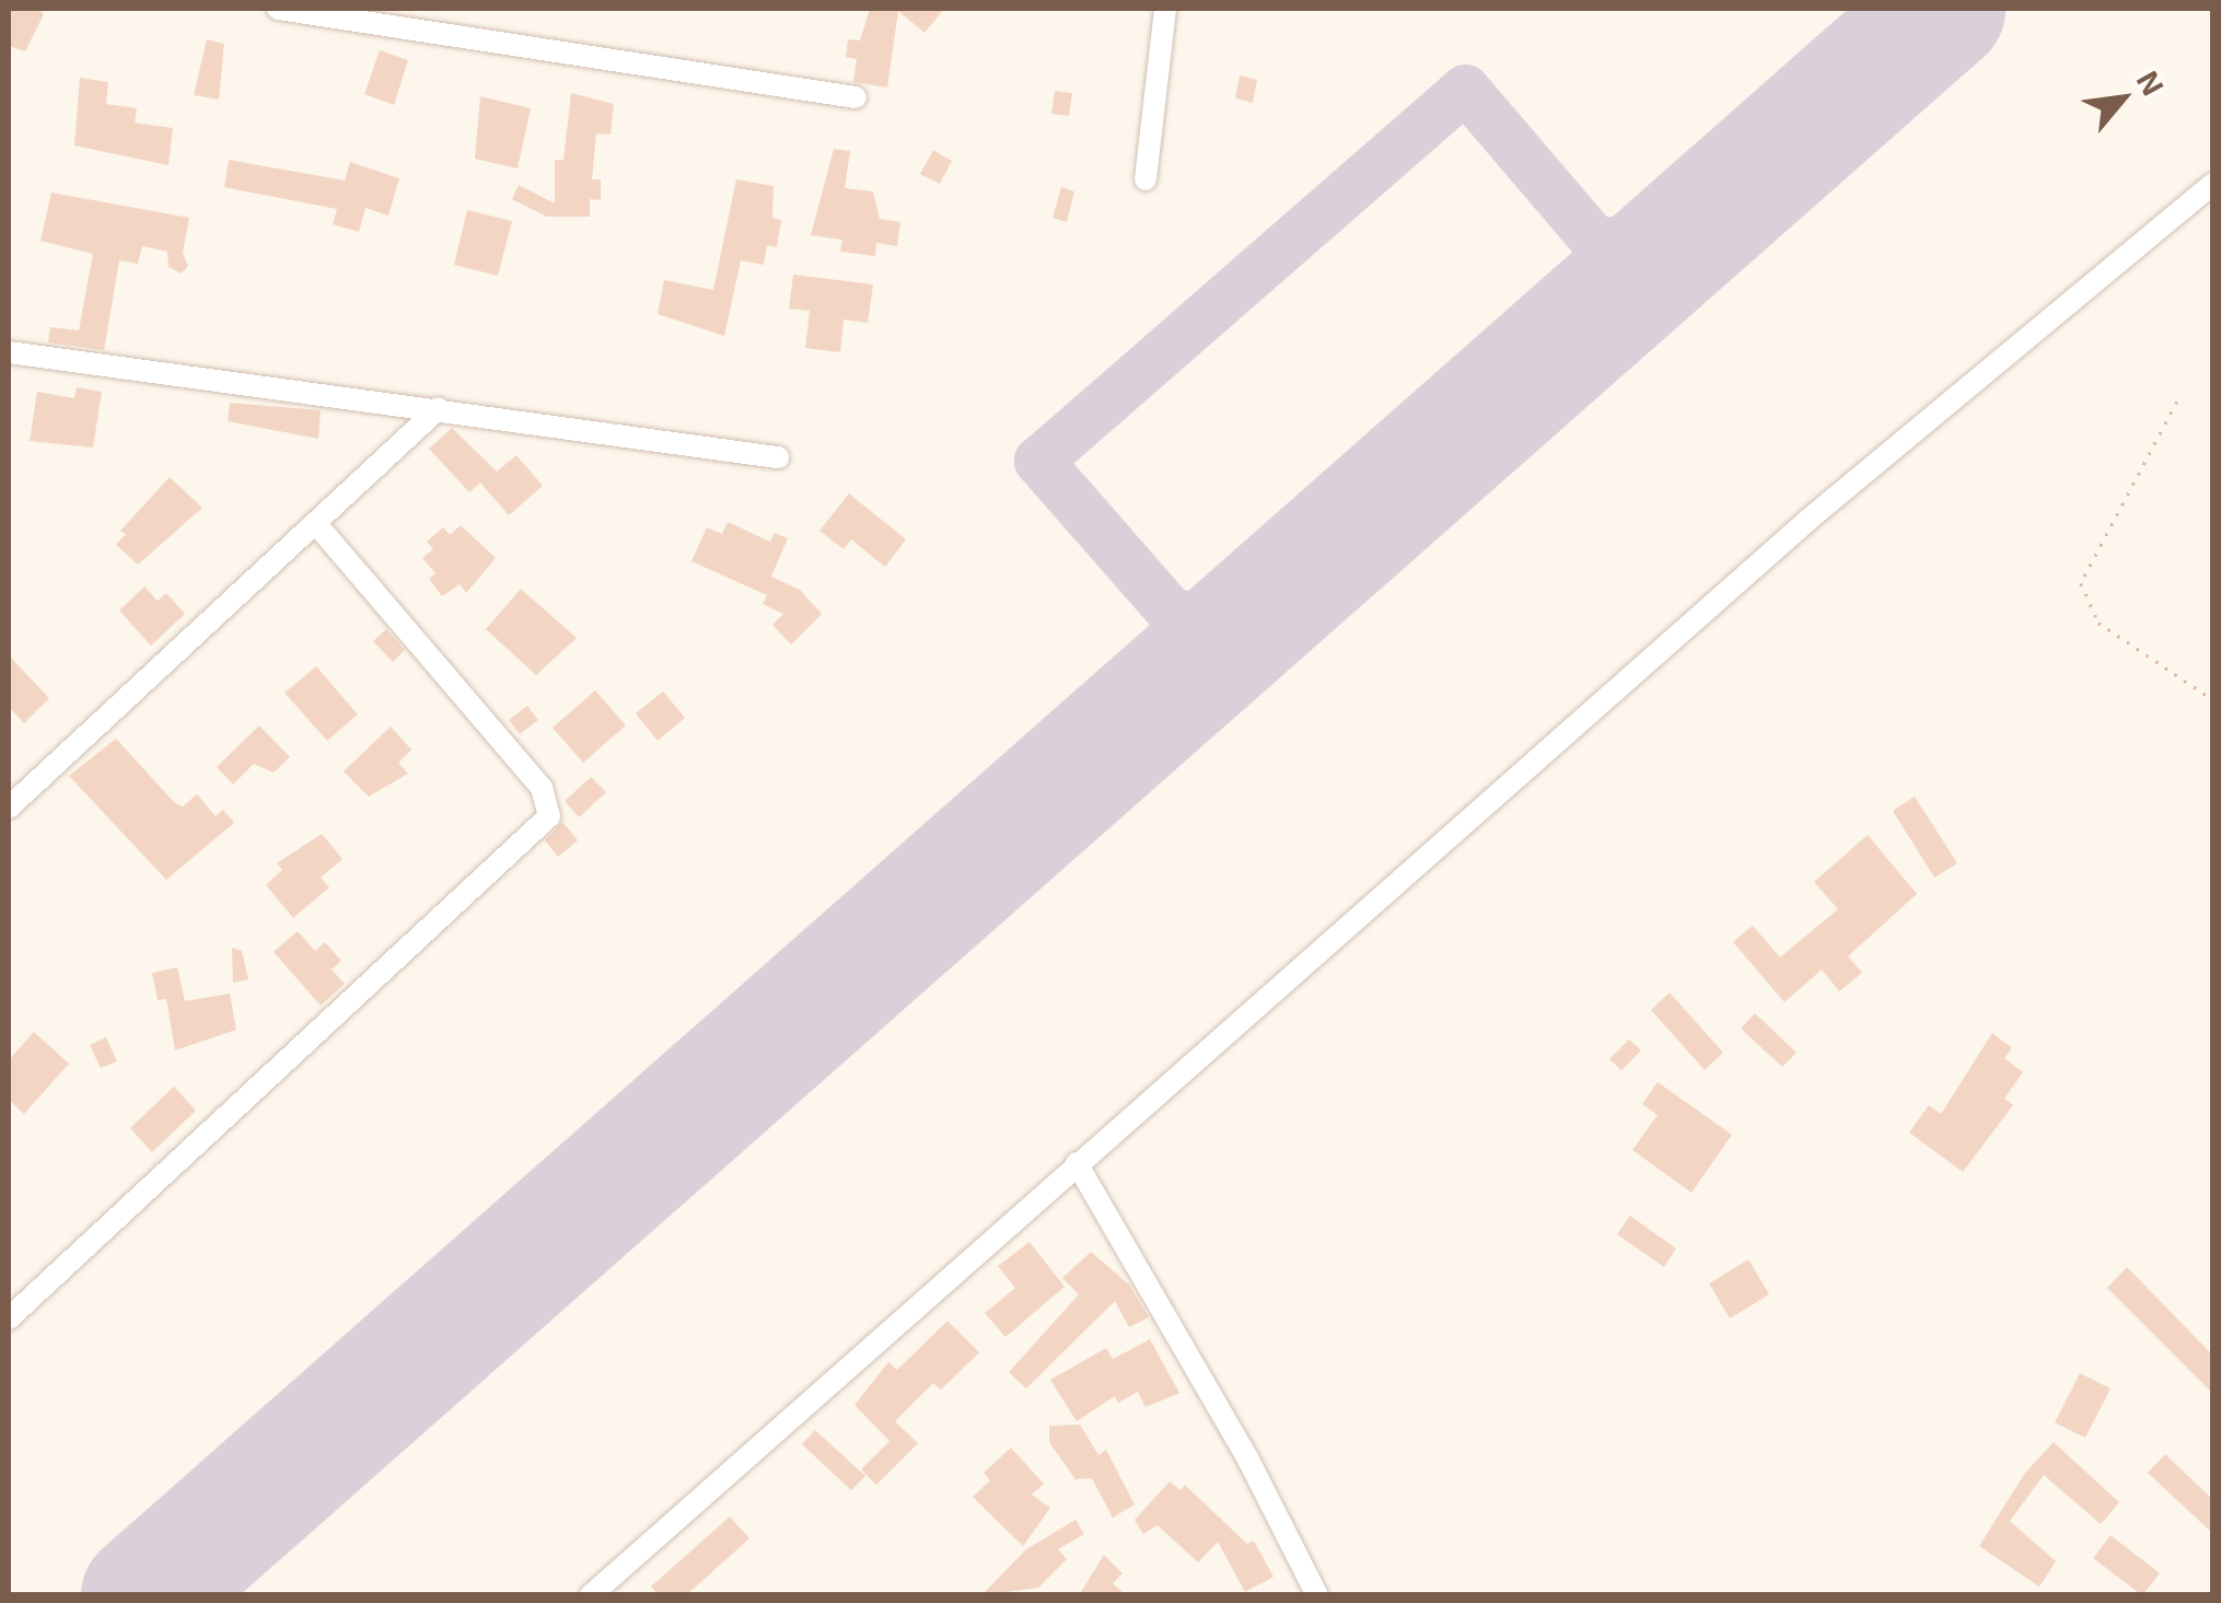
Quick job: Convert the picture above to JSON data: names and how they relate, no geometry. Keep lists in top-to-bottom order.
{
  "north": "top right"
}
